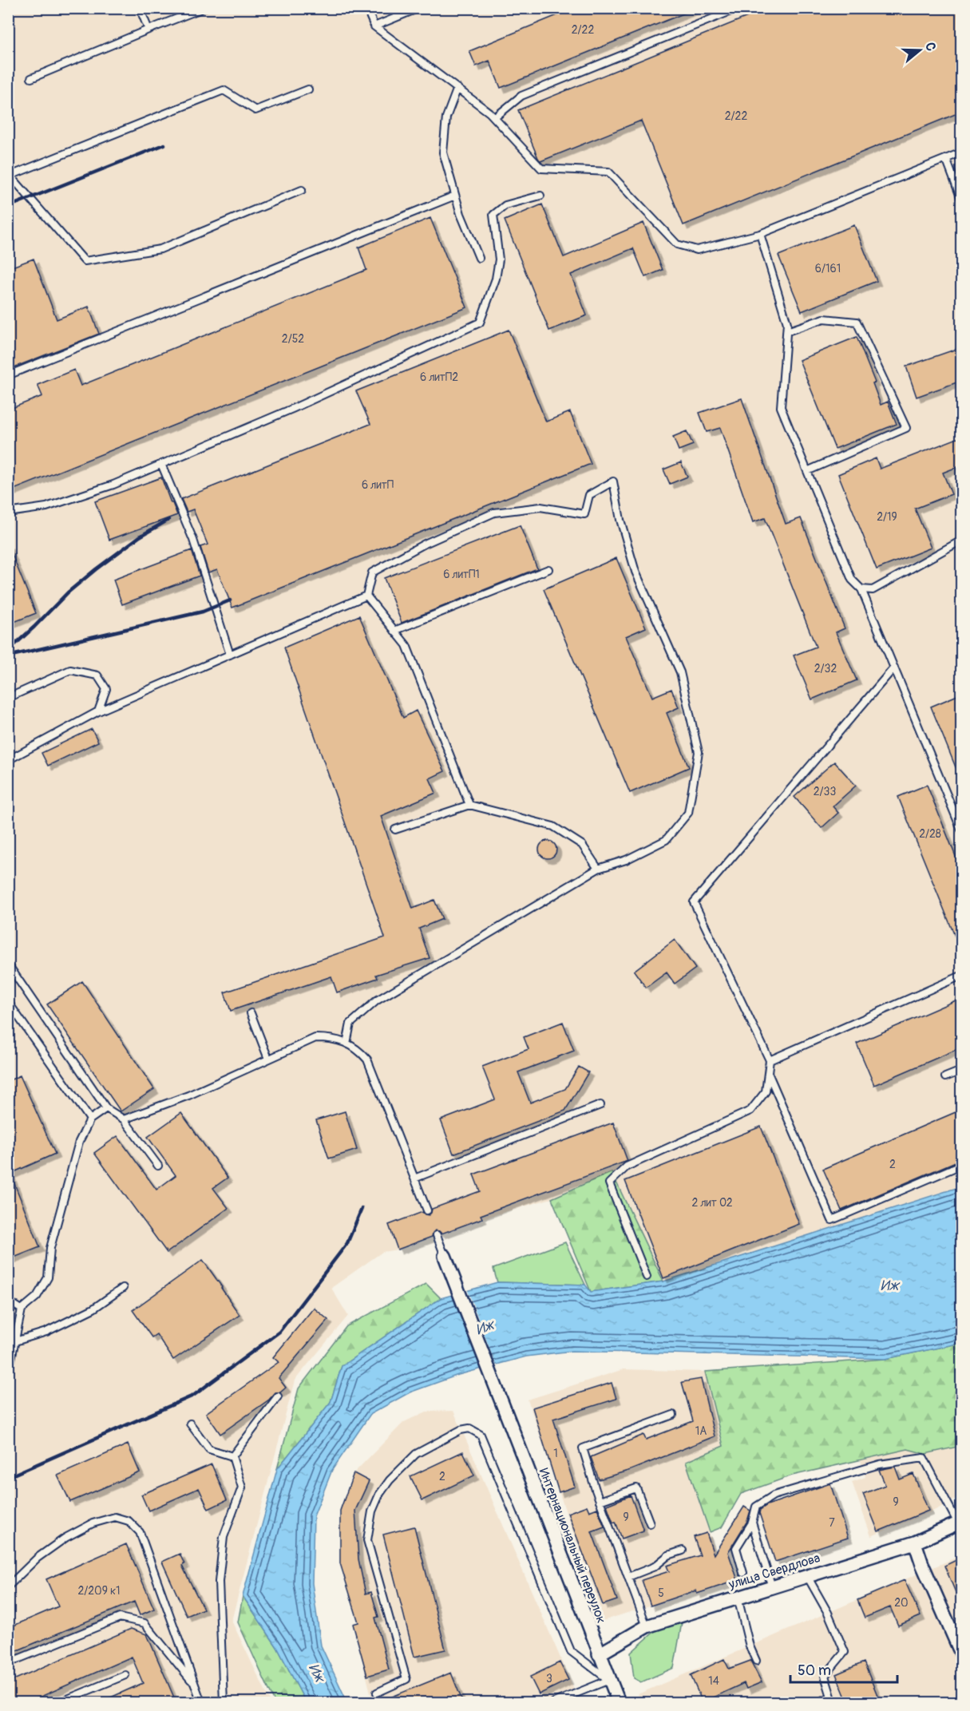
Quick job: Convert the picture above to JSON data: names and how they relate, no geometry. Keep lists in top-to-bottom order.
{
  "streets": {
    "street": ["Интернациональный переулок", "улица Свердлова"]
  },
  "crossings": [
    ["Интернациональный переулок", "улица Свердлова"]
  ],
  "water": ["Иж"],
  "house_numbers": [
    "2/22",
    "2/22",
    "6/161",
    "2/52",
    "6 литП2",
    "6 литП",
    "2/19",
    "6 литП1",
    "2/32",
    "2/33",
    "2/28",
    "2",
    "2 лит О2",
    "1А",
    "1",
    "2",
    "9",
    "9",
    "7",
    "2/209 к1",
    "5",
    "20",
    "3",
    "14"
  ],
  "scale_bar": "50 m",
  "north": "right"
}
